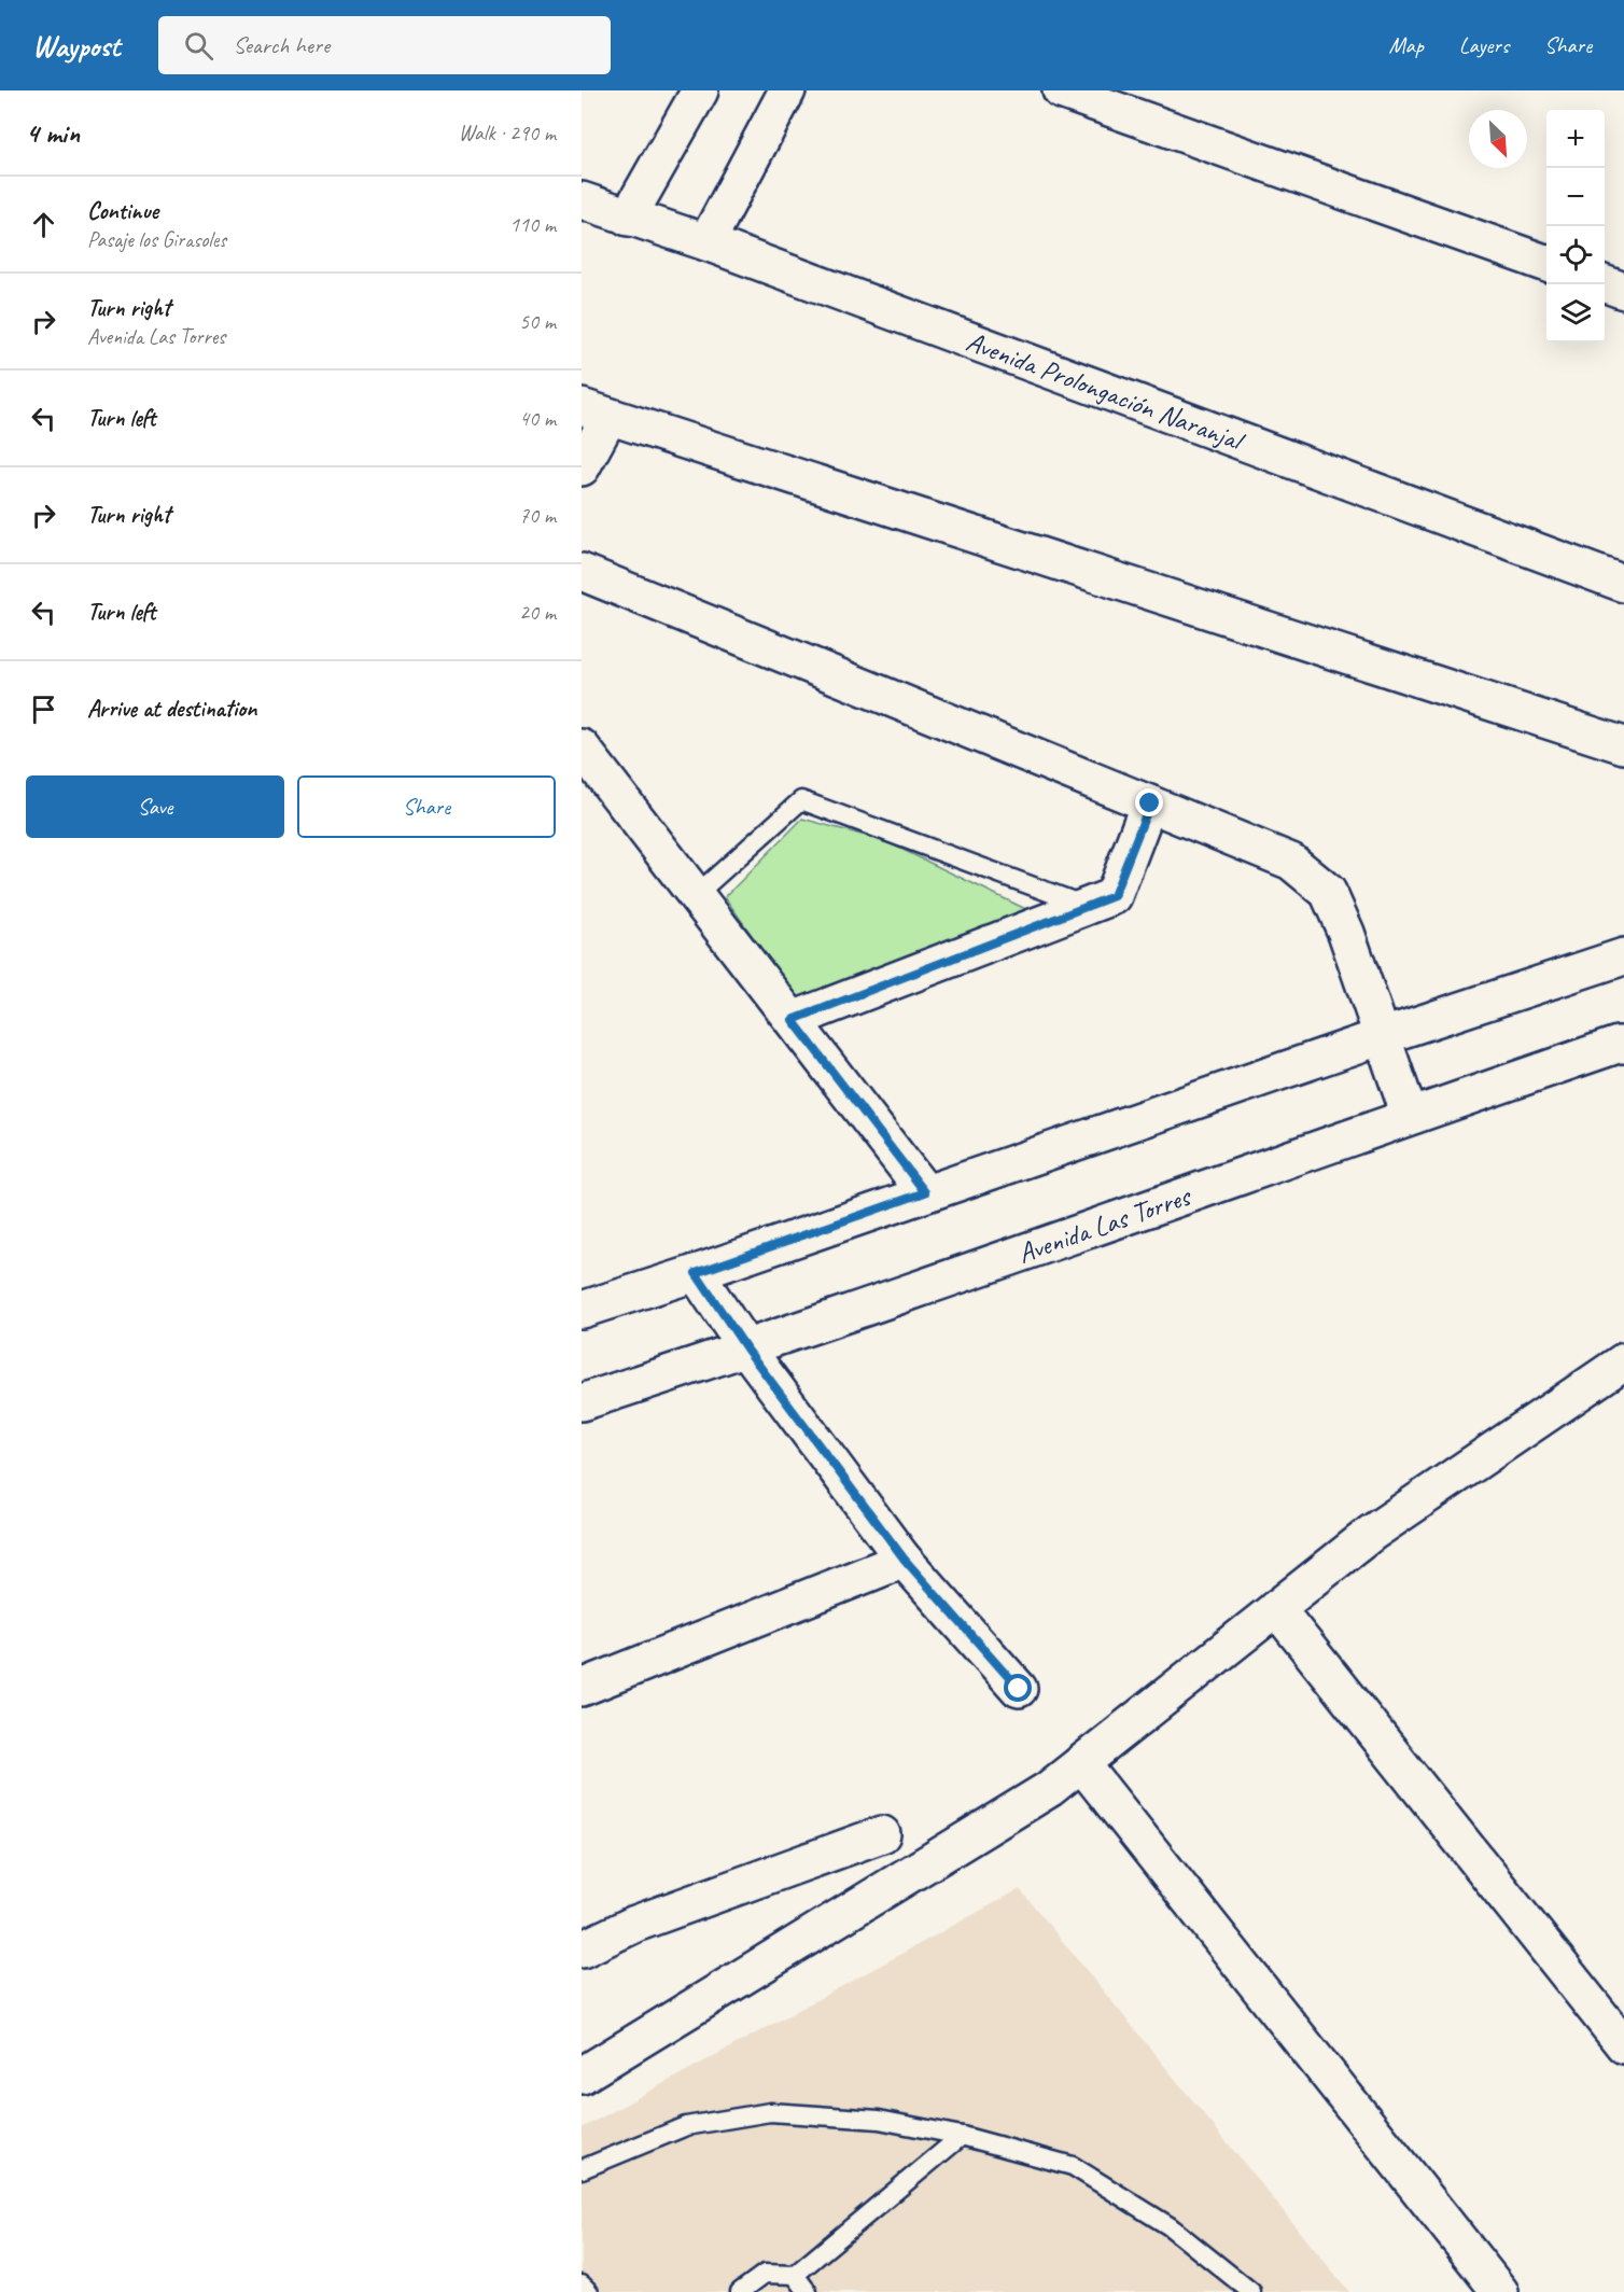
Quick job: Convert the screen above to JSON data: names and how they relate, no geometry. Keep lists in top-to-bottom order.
{
  "streets": {
    "street": ["Avenida Prolongación Naranjal", "Avenida Las Torres"]
  },
  "north": "bottom right",
  "page": {
    "header": "Waypost",
    "search": "Search here",
    "nav": ["Map", "Layers", "Share"],
    "heading": ["4 min", "Walk · 290 m"],
    "map_buttons": ["+", "−"],
    "list": [
      ["Continue", "Pasaje los Girasoles", "110 m"],
      ["Turn right", "Avenida Las Torres", "50 m"],
      ["Turn left", "40 m"],
      ["Turn right", "70 m"],
      ["Turn left", "20 m"],
      "Arrive at destination"
    ],
    "buttons": ["Save", "Share"]
  }
}
